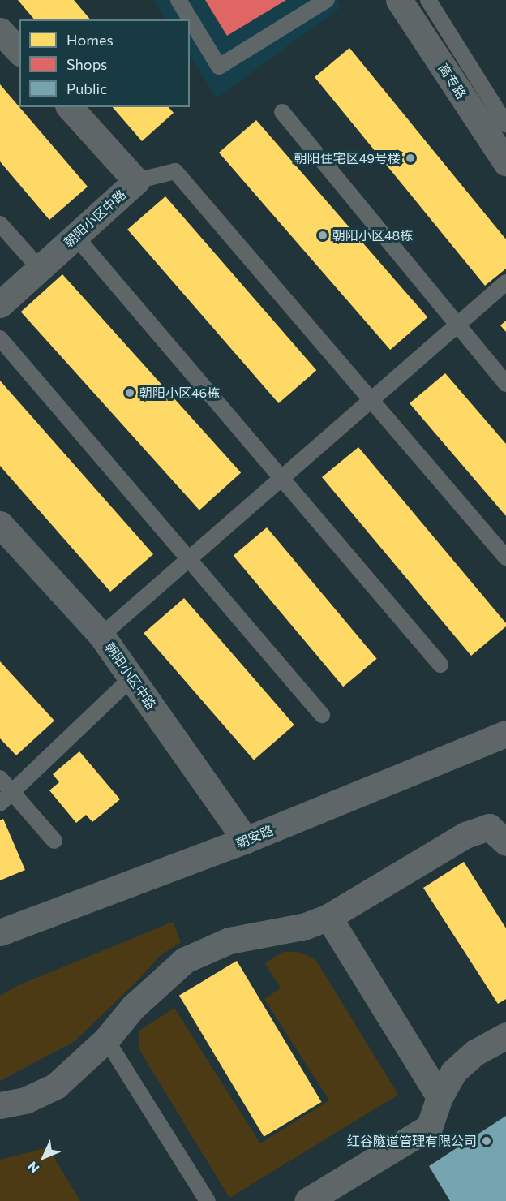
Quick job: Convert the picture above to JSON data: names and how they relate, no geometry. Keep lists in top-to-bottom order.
{
  "streets": {
    "street": ["高专路", "朝阳小区中路", "朝安路"]
  },
  "crossings": [
    ["朝阳小区中路", "朝安路"]
  ],
  "places": [
    "朝阳住宅区49号楼",
    "朝阳小区48栋",
    "朝阳小区46栋",
    "红谷隧道管理有限公司"
  ],
  "legend": ["Homes", "Shops", "Public"],
  "north": "bottom left"
}
